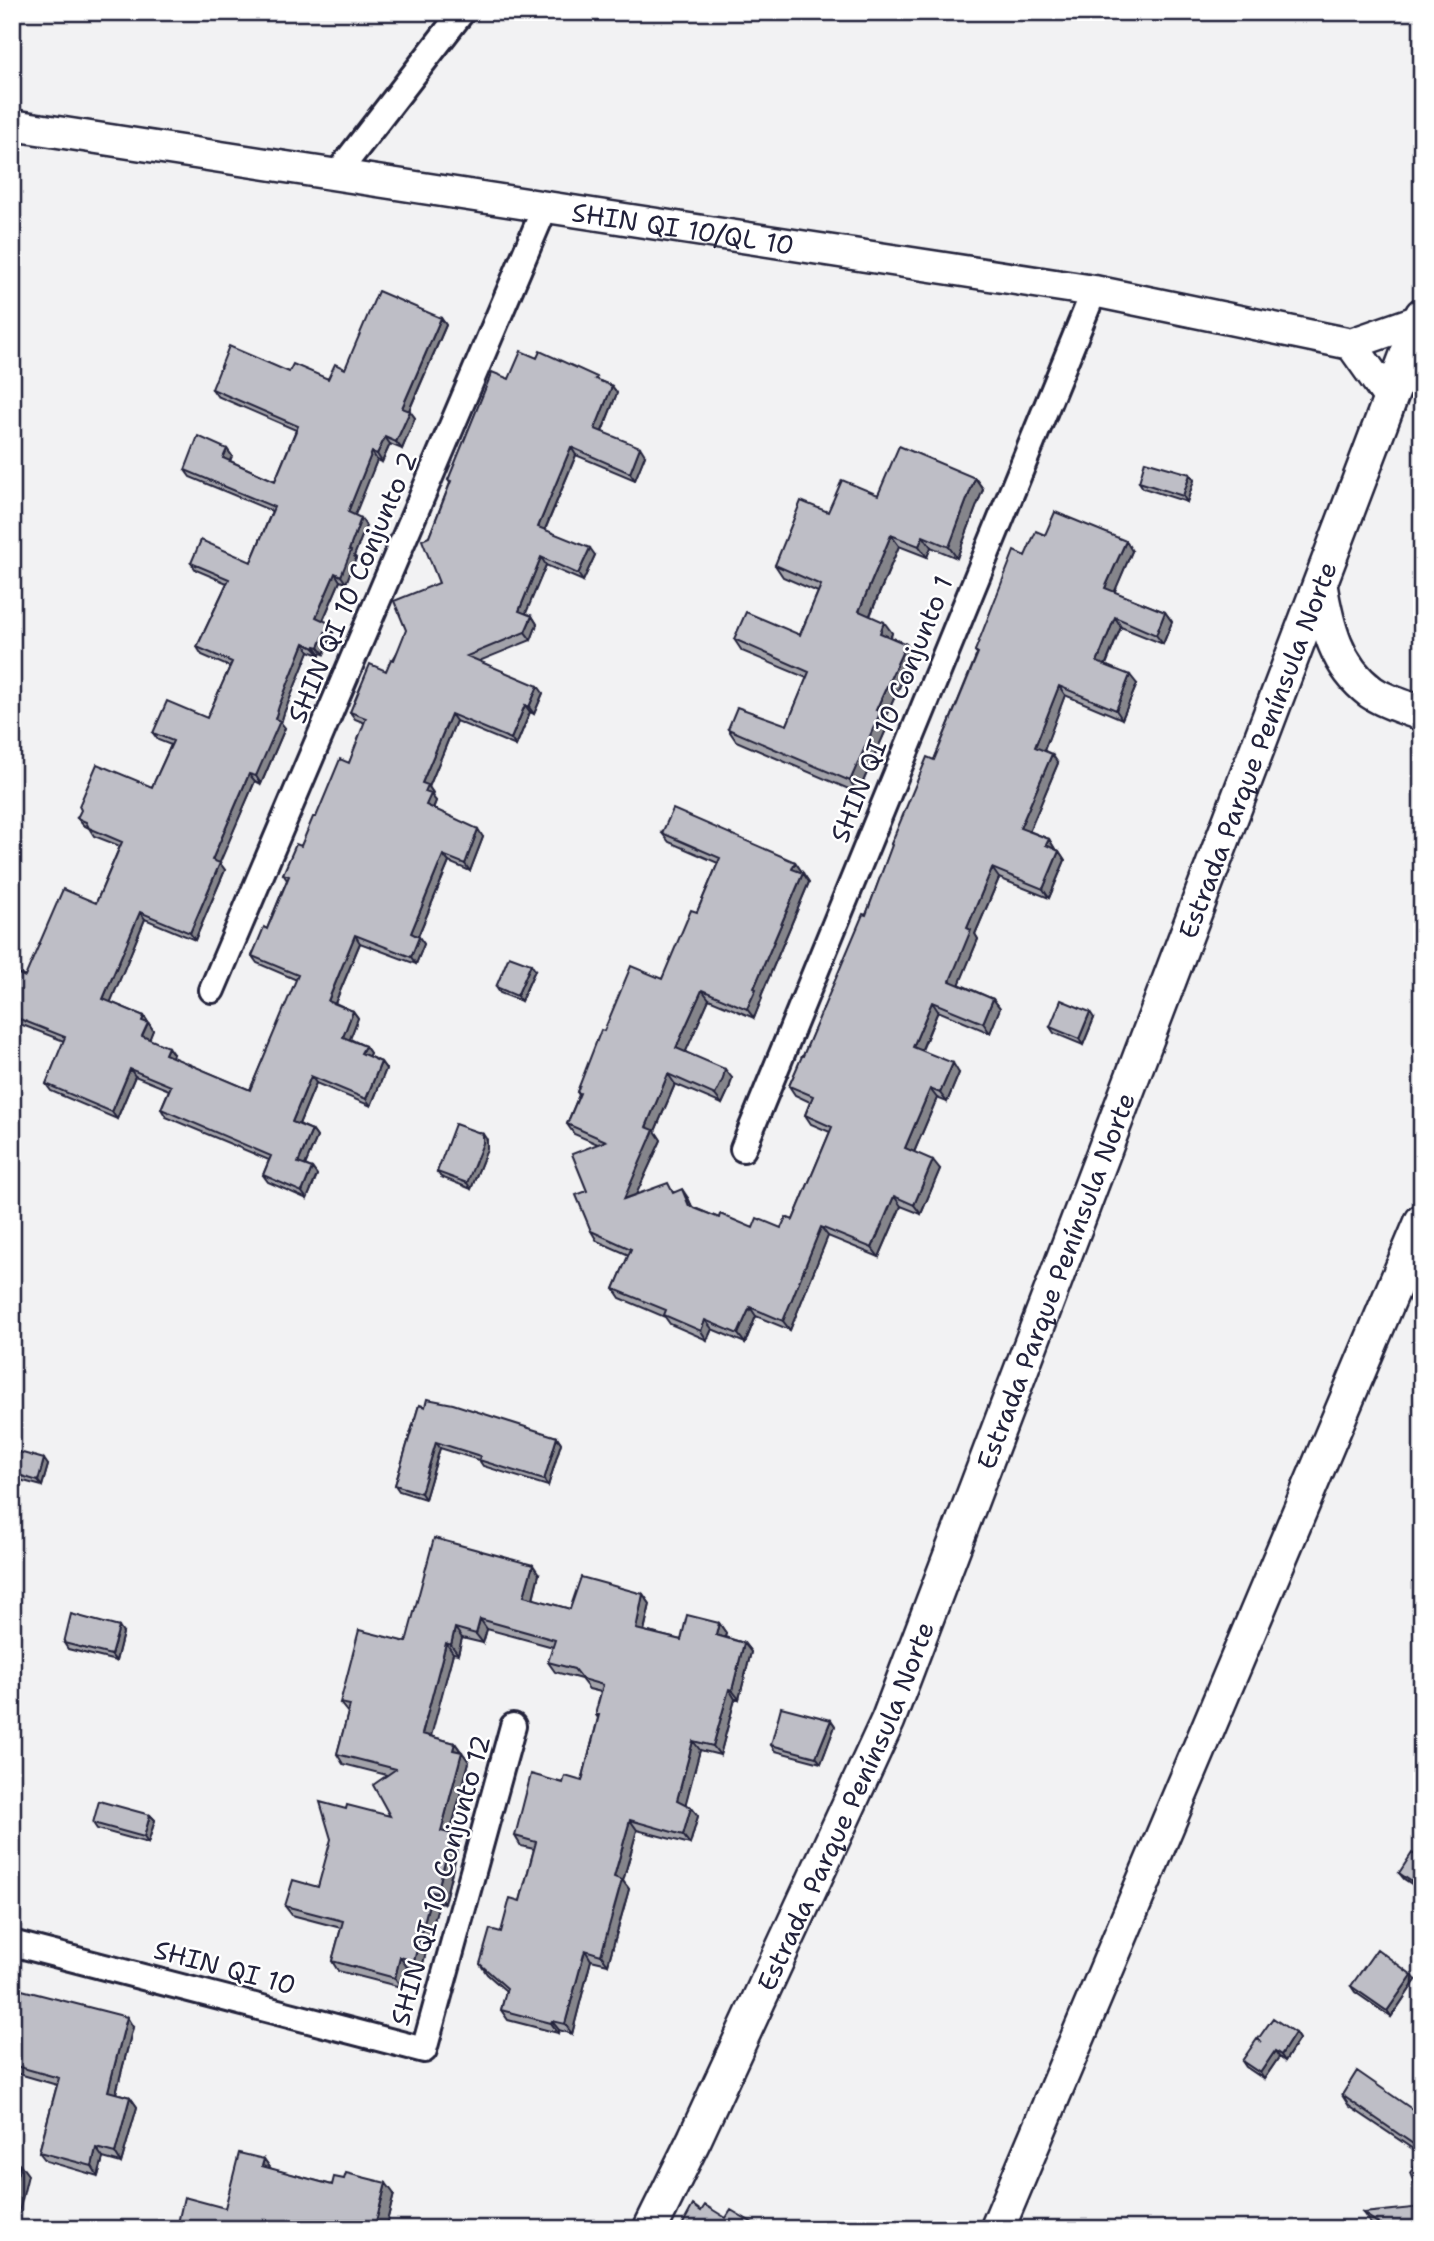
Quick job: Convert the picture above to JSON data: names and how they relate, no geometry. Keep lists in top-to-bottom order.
{
  "streets": {
    "main road": ["Estrada Parque Península Norte"],
    "street": [
      "SHIN QI 10/QL 10",
      "SHIN QI 10 Conjunto 2",
      "SHIN QI 10 Conjunto 1",
      "SHIN QI 10 Conjunto 12",
      "SHIN QI 10"
    ]
  },
  "crossings": [
    ["SHIN QI 10/QL 10", "SHIN QI 10 Conjunto 2"],
    ["SHIN QI 10/QL 10", "SHIN QI 10 Conjunto 1"],
    ["SHIN QI 10 Conjunto 12", "SHIN QI 10"]
  ]
}
